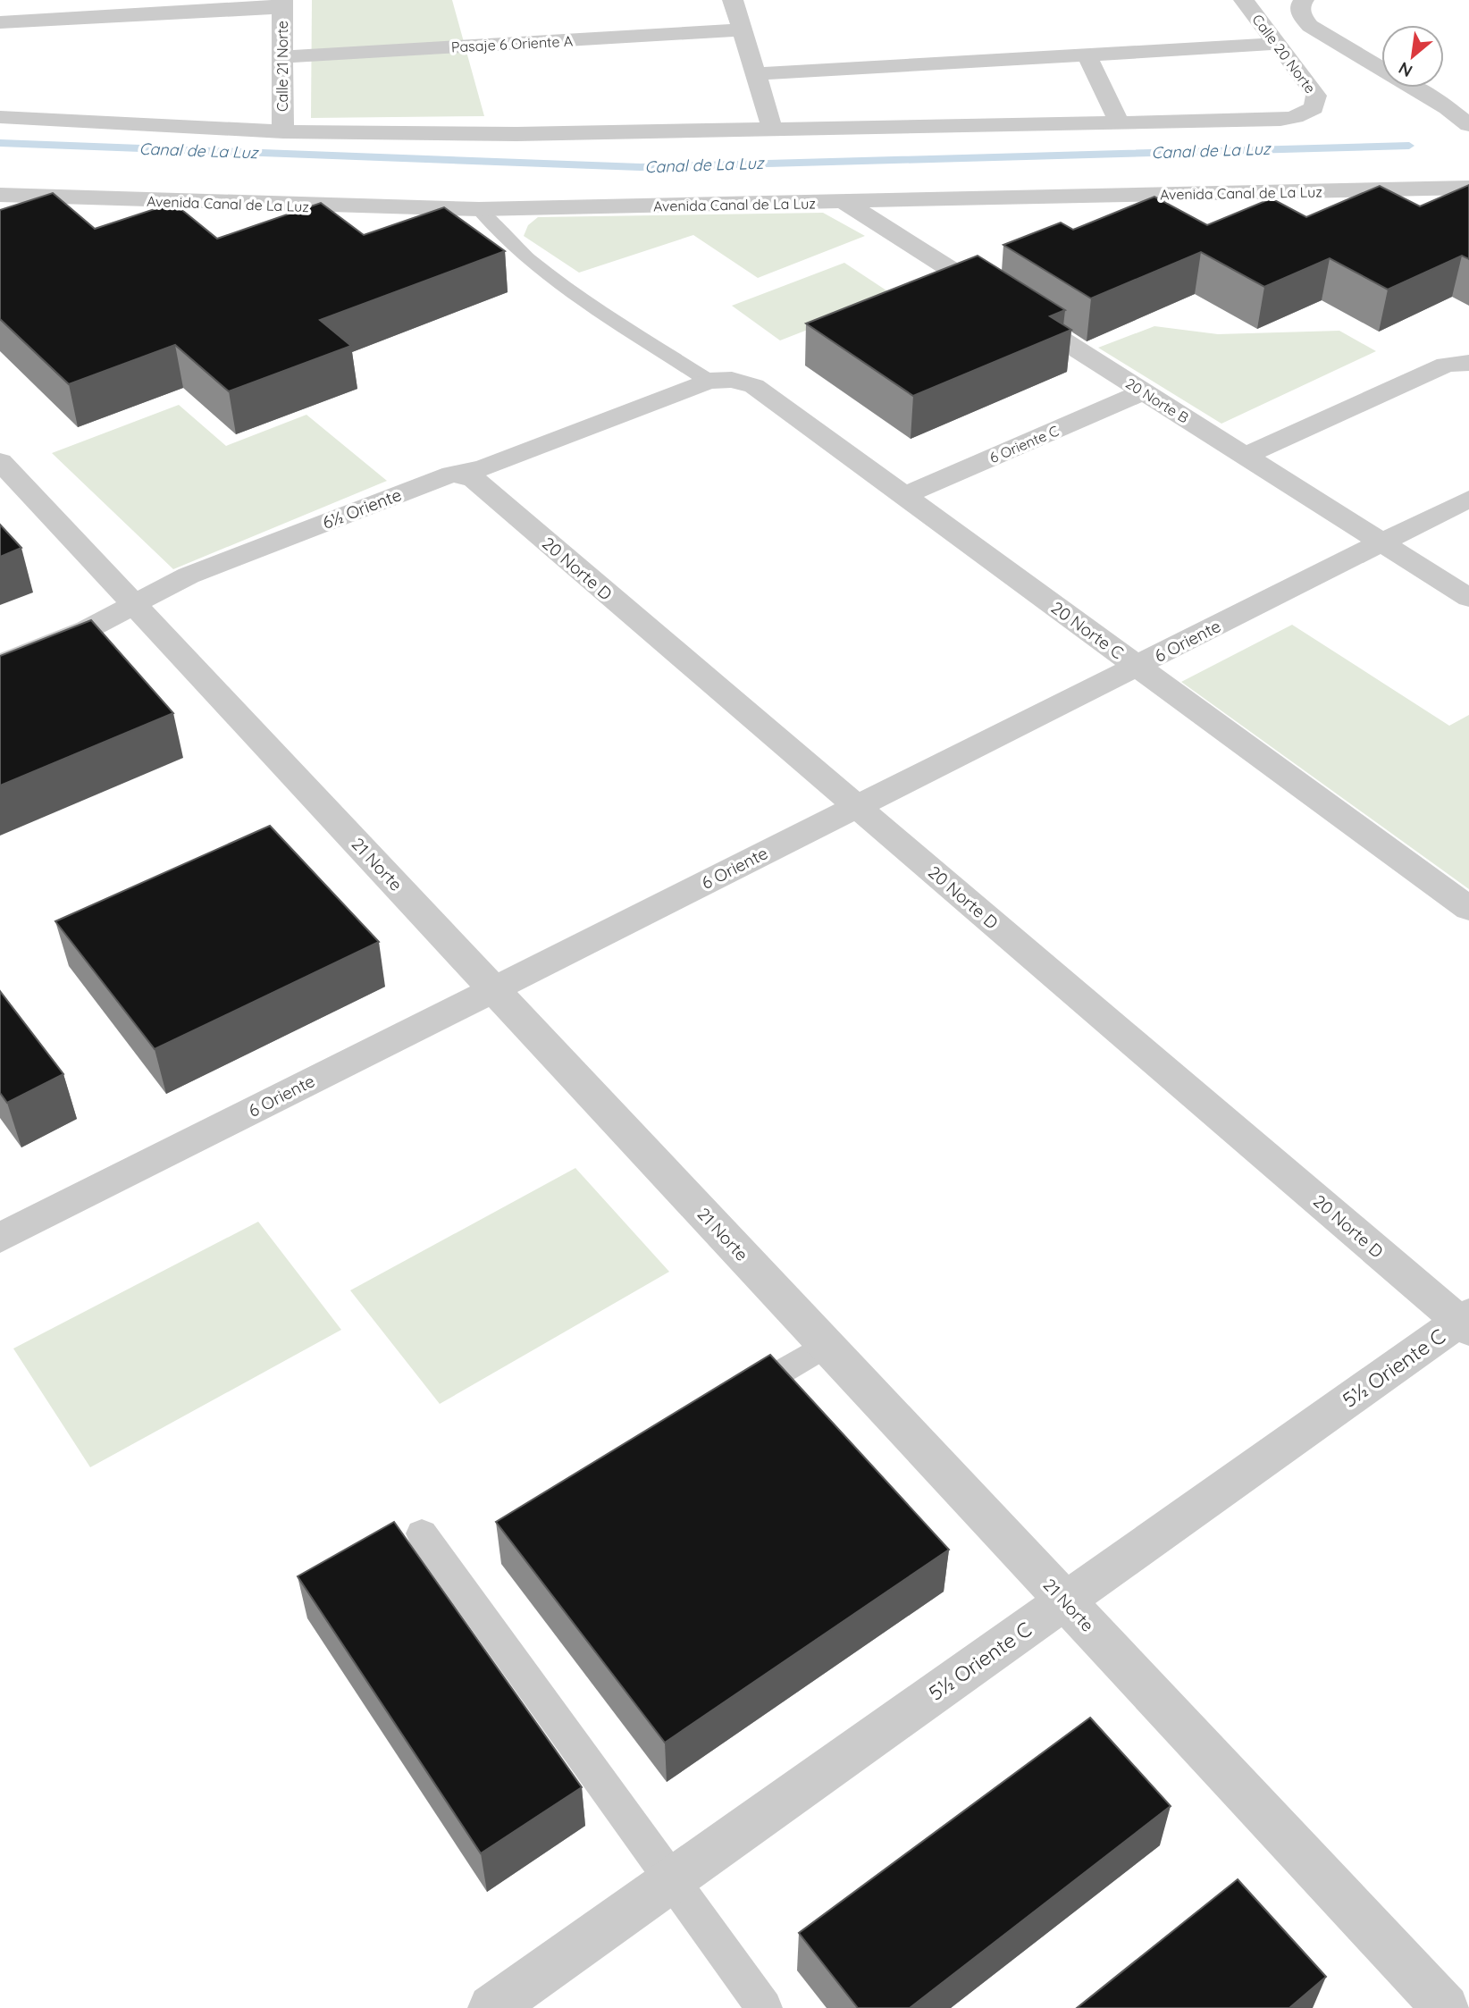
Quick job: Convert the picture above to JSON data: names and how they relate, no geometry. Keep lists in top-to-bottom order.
{
  "streets": {
    "street": [
      "Pasaje 6 Oriente A",
      "Calle 20 Norte",
      "Calle 21 Norte",
      "Avenida Canal de La Luz",
      "20 Norte B",
      "6 Oriente C",
      "6½ Oriente",
      "20 Norte D",
      "20 Norte C",
      "6 Oriente",
      "21 Norte",
      "5½ Oriente C"
    ]
  },
  "crossings": [
    ["Pasaje 6 Oriente A", "Calle 21 Norte"],
    ["Avenida Canal de La Luz", "20 Norte B"],
    ["20 Norte B", "6 Oriente C"],
    ["20 Norte B", "6 Oriente"],
    ["6 Oriente C", "20 Norte C"],
    ["6½ Oriente", "20 Norte D"],
    ["6½ Oriente", "20 Norte C"],
    ["6½ Oriente", "21 Norte"],
    ["20 Norte D", "6 Oriente"],
    ["20 Norte D", "5½ Oriente C"],
    ["20 Norte C", "6 Oriente"],
    ["6 Oriente", "21 Norte"],
    ["21 Norte", "5½ Oriente C"]
  ],
  "water": ["Canal de La Luz"],
  "north": "bottom left"
}
